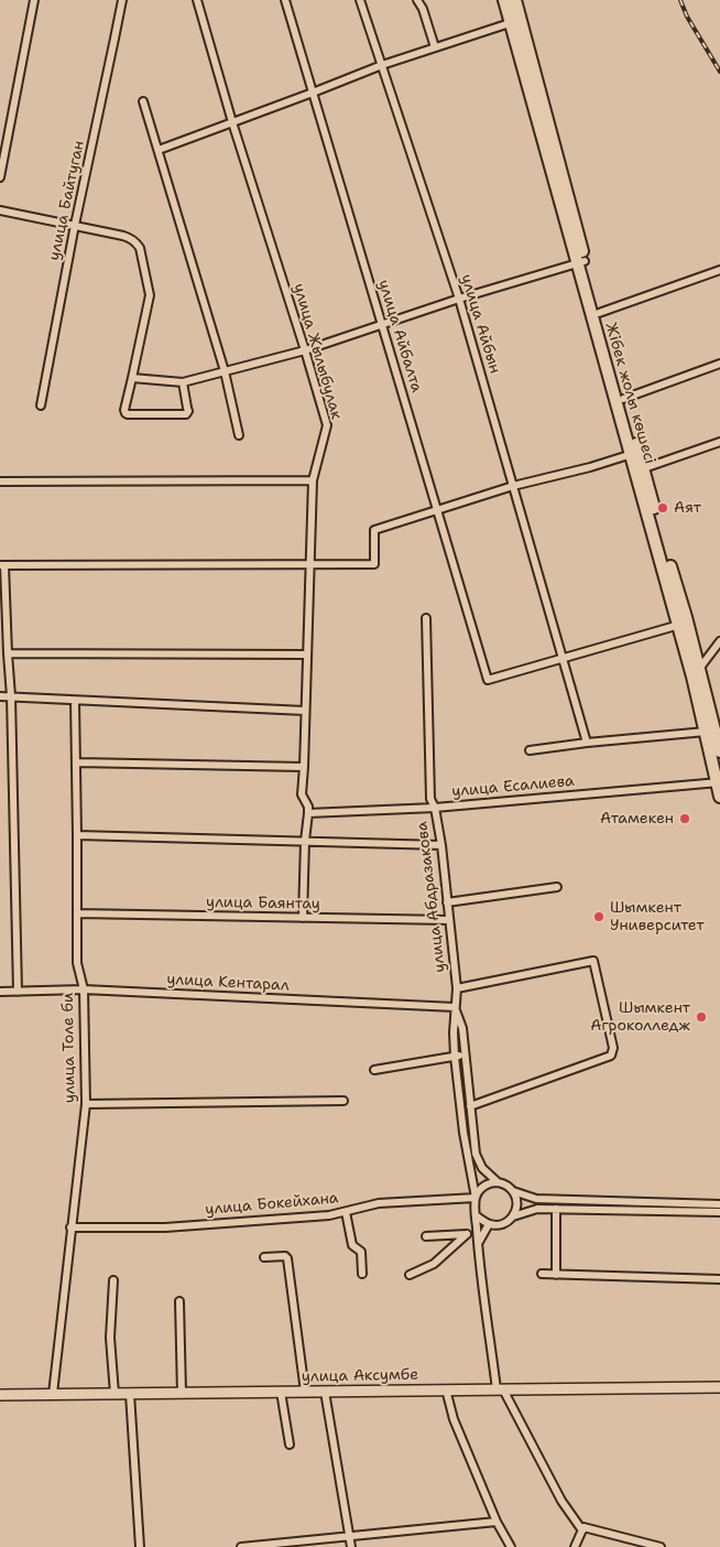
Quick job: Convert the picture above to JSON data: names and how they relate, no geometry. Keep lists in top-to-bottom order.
{
  "streets": {
    "main road": ["Жібек жолы көшесі", "улица Аксумбе"],
    "street": [
      "улица Байтуган",
      "улица Айбын",
      "улица Айбалта",
      "улица Жылыбулак",
      "улица Есалиева",
      "улица Абдразакова",
      "улица Баянтау",
      "улица Кентарал",
      "улица Толе би",
      "улица Бокейхана"
    ]
  },
  "crossings": [
    ["улица Айбын", "улица Айбалта"],
    ["улица Жылыбулак", "улица Есалиева"],
    ["улица Жылыбулак", "улица Баянтау"],
    ["Жібек жолы көшесі", "улица Есалиева"],
    ["улица Есалиева", "улица Абдразакова"],
    ["улица Абдразакова", "улица Баянтау"],
    ["улица Абдразакова", "улица Кентарал"],
    ["улица Абдразакова", "улица Бокейхана"],
    ["улица Баянтау", "улица Толе би"],
    ["улица Кентарал", "улица Толе би"],
    ["улица Толе би", "улица Бокейхана"],
    ["улица Толе би", "улица Аксумбе"]
  ],
  "places": [
    "Аят",
    "Атамекен",
    "Шымкент Университет",
    "Шымкент Агроколледж"
  ]
}
